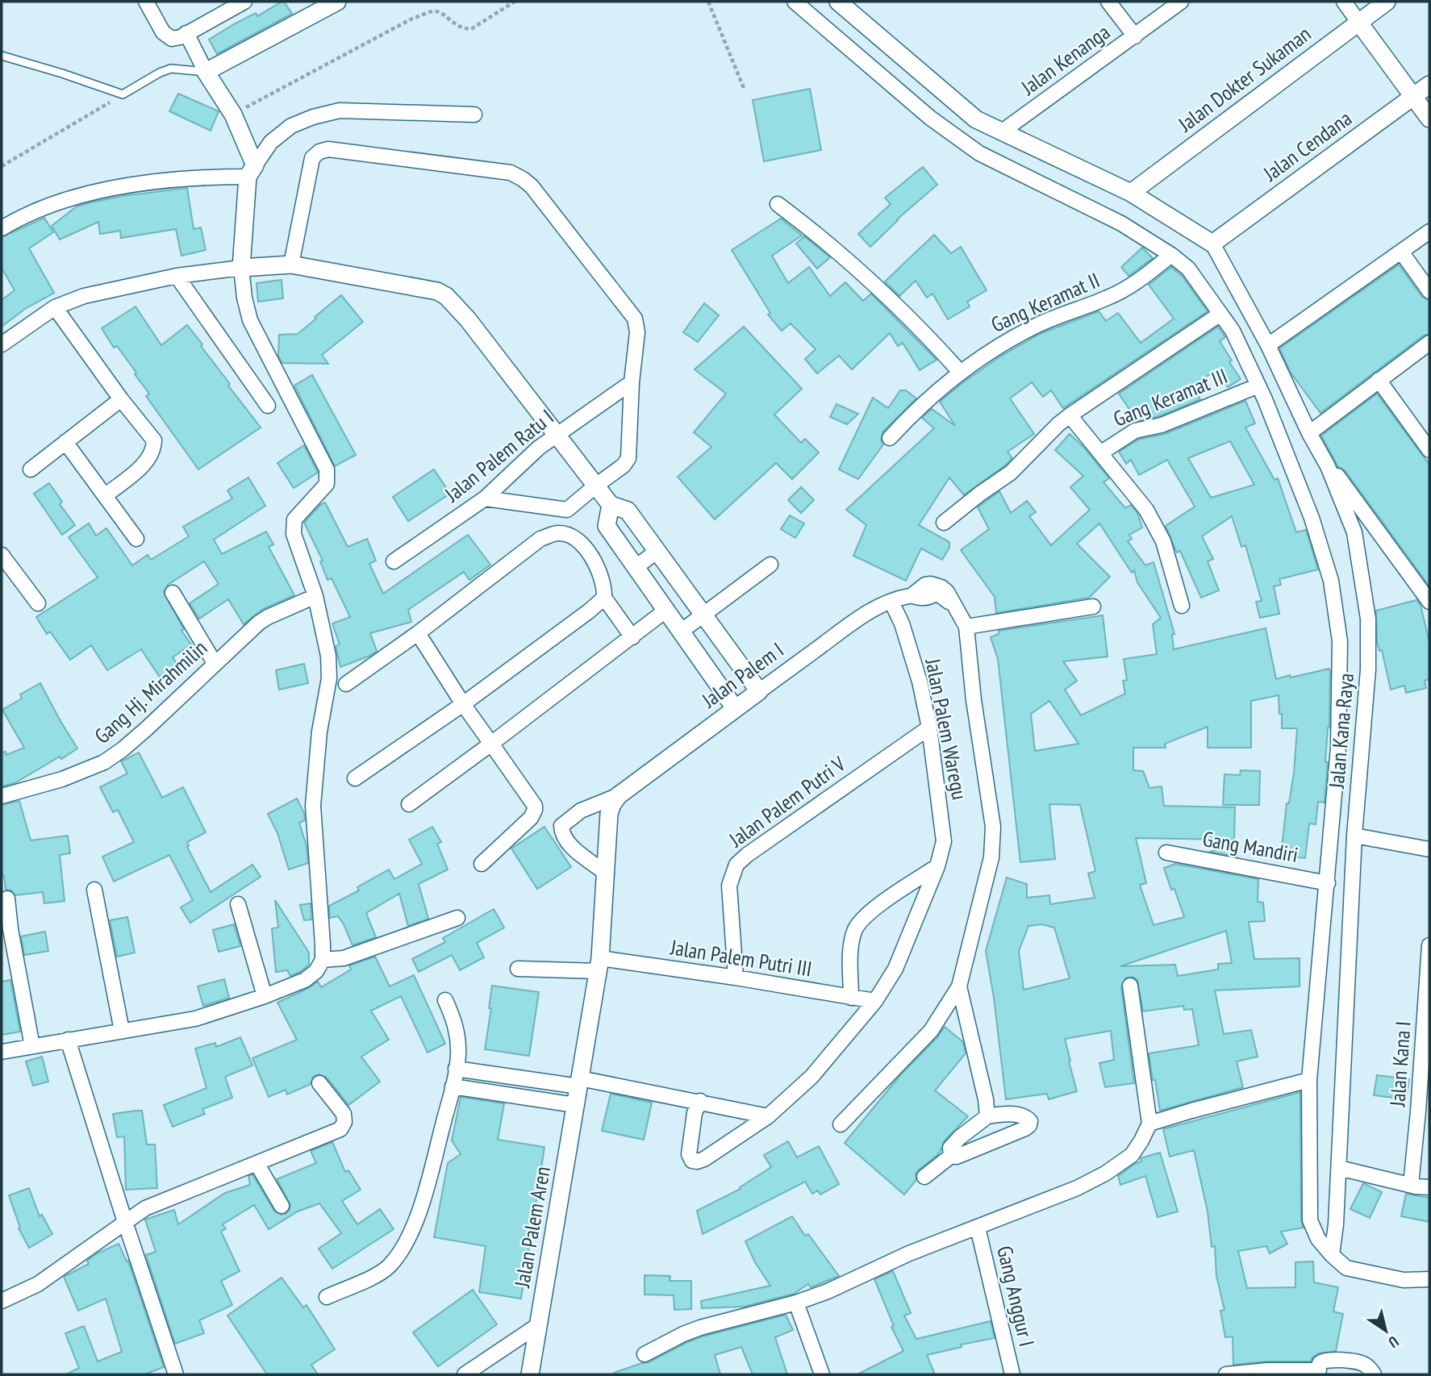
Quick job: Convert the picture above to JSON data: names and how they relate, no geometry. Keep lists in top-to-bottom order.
{
  "streets": {
    "street": [
      "Jalan Kenanga",
      "Jalan Dokter Sukaman",
      "Jalan Cendana",
      "Gang Keramat II",
      "Gang Keramat III",
      "Jalan Palem Ratu I",
      "Jalan Palem I",
      "Gang Hj. Mirahmilin",
      "Jalan Palem Waregu",
      "Jalan Kana Raya",
      "Jalan Palem Putri V",
      "Gang Mandiri",
      "Jalan Palem Putri III",
      "Jalan Kana I",
      "Jalan Palem Aren",
      "Gang Anggur I"
    ]
  },
  "crossings": [
    ["Jalan Cendana", "Jalan Kana Raya"],
    ["Jalan Palem I", "Jalan Palem Waregu"],
    ["Jalan Palem Waregu", "Jalan Palem Putri V"],
    ["Jalan Palem Waregu", "Jalan Palem Putri III"],
    ["Jalan Palem Putri V", "Jalan Palem Putri III"]
  ],
  "north": "bottom right"
}
